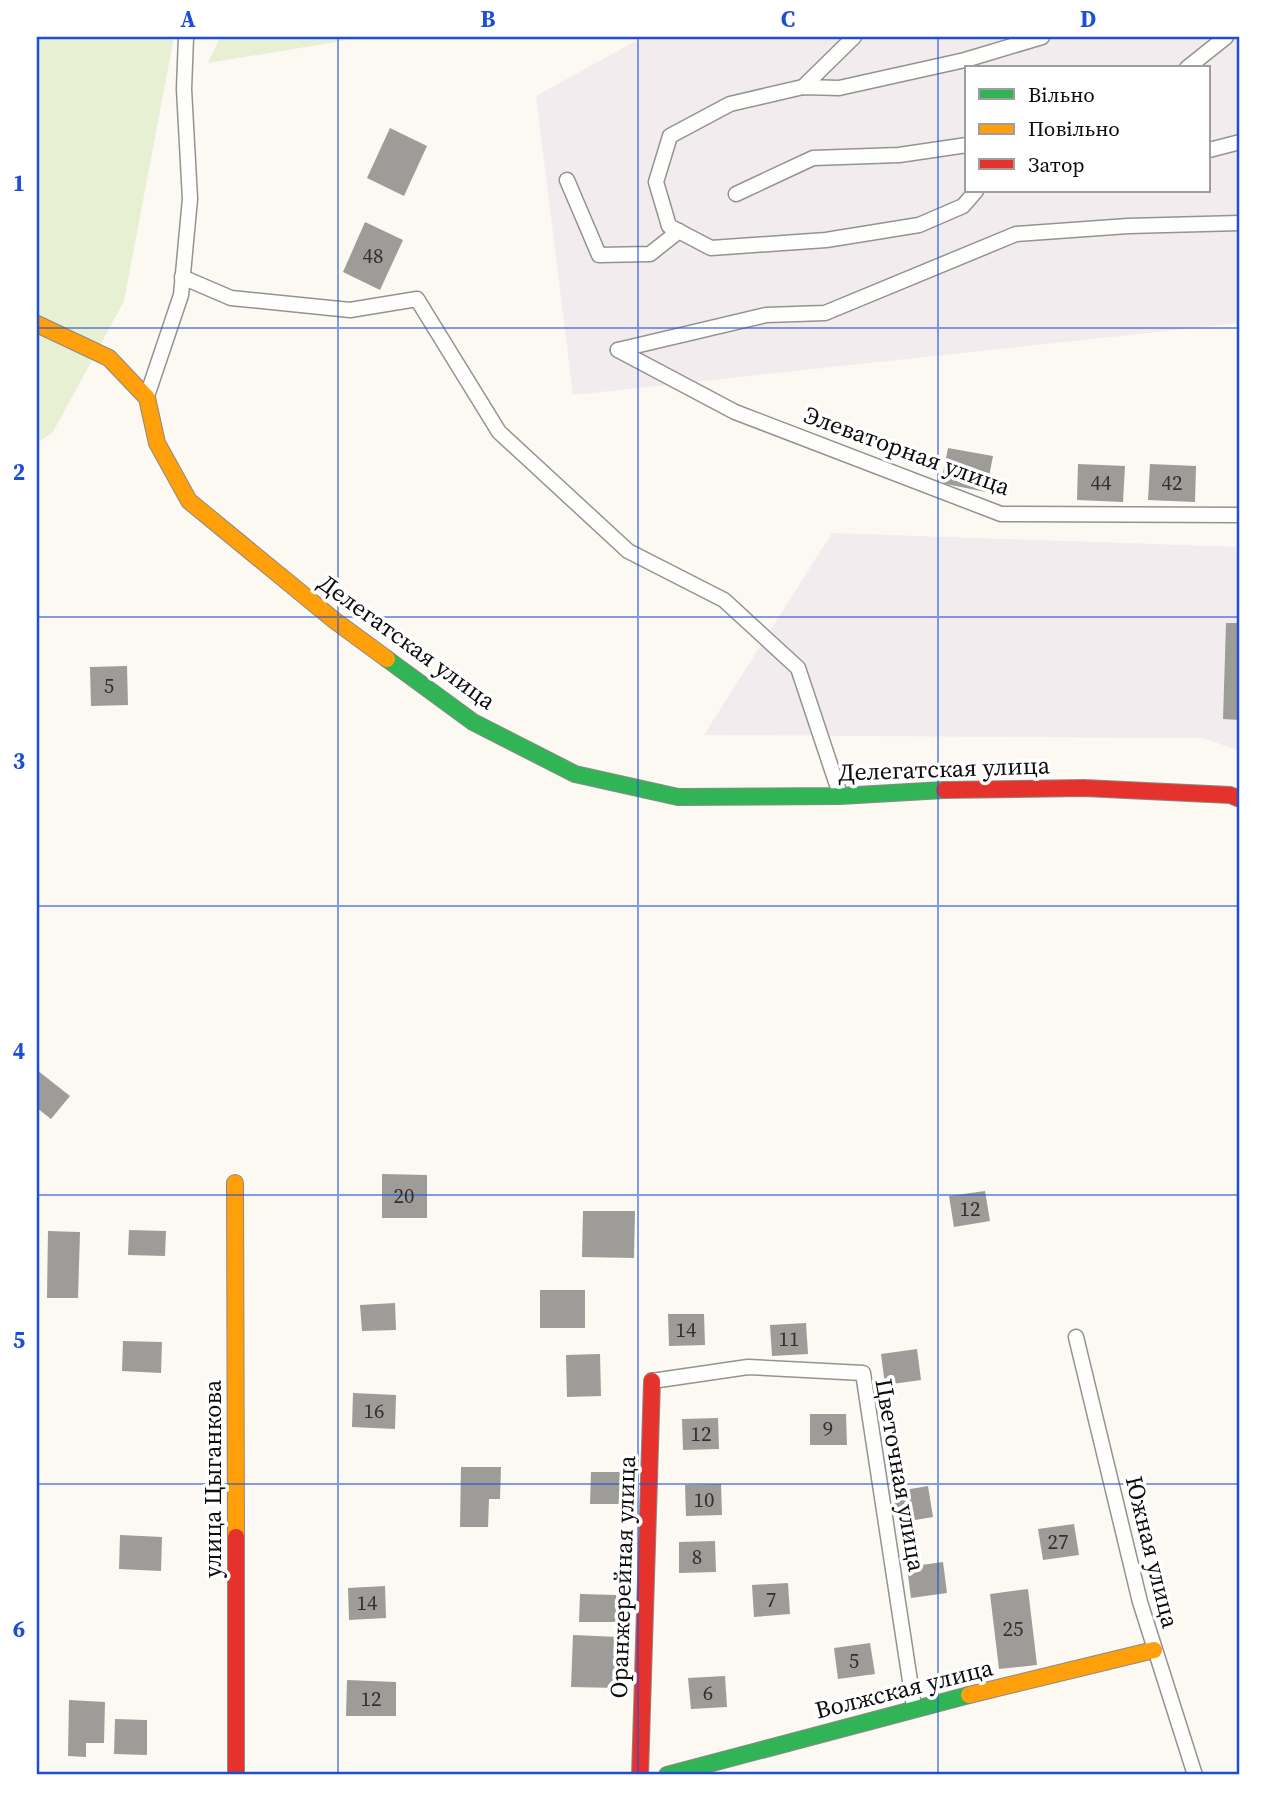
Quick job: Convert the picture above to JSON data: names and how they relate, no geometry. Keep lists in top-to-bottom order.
{
  "streets": {
    "street": [
      "Делегатская улица",
      "улица Цыганкова",
      "Оранжерейная улица",
      "Волжская улица"
    ],
    "lane": ["Элеваторная улица", "Цветочная улица", "Южная улица"]
  },
  "crossings": [
    ["Цветочная улица", "Оранжерейная улица"],
    ["Цветочная улица", "Волжская улица"],
    ["Южная улица", "Волжская улица"]
  ],
  "house_numbers": [
    "48",
    "44",
    "42",
    "5",
    "20",
    "12",
    "14",
    "11",
    "16",
    "9",
    "12",
    "10",
    "27",
    "8",
    "7",
    "14",
    "25",
    "5",
    "6",
    "12"
  ],
  "legend": ["Вільно", "Повільно", "Затор"],
  "grid": {
    "columns": [
      "A",
      "B",
      "C",
      "D"
    ],
    "rows": [
      "1",
      "2",
      "3",
      "4",
      "5",
      "6"
    ]
  }
}
